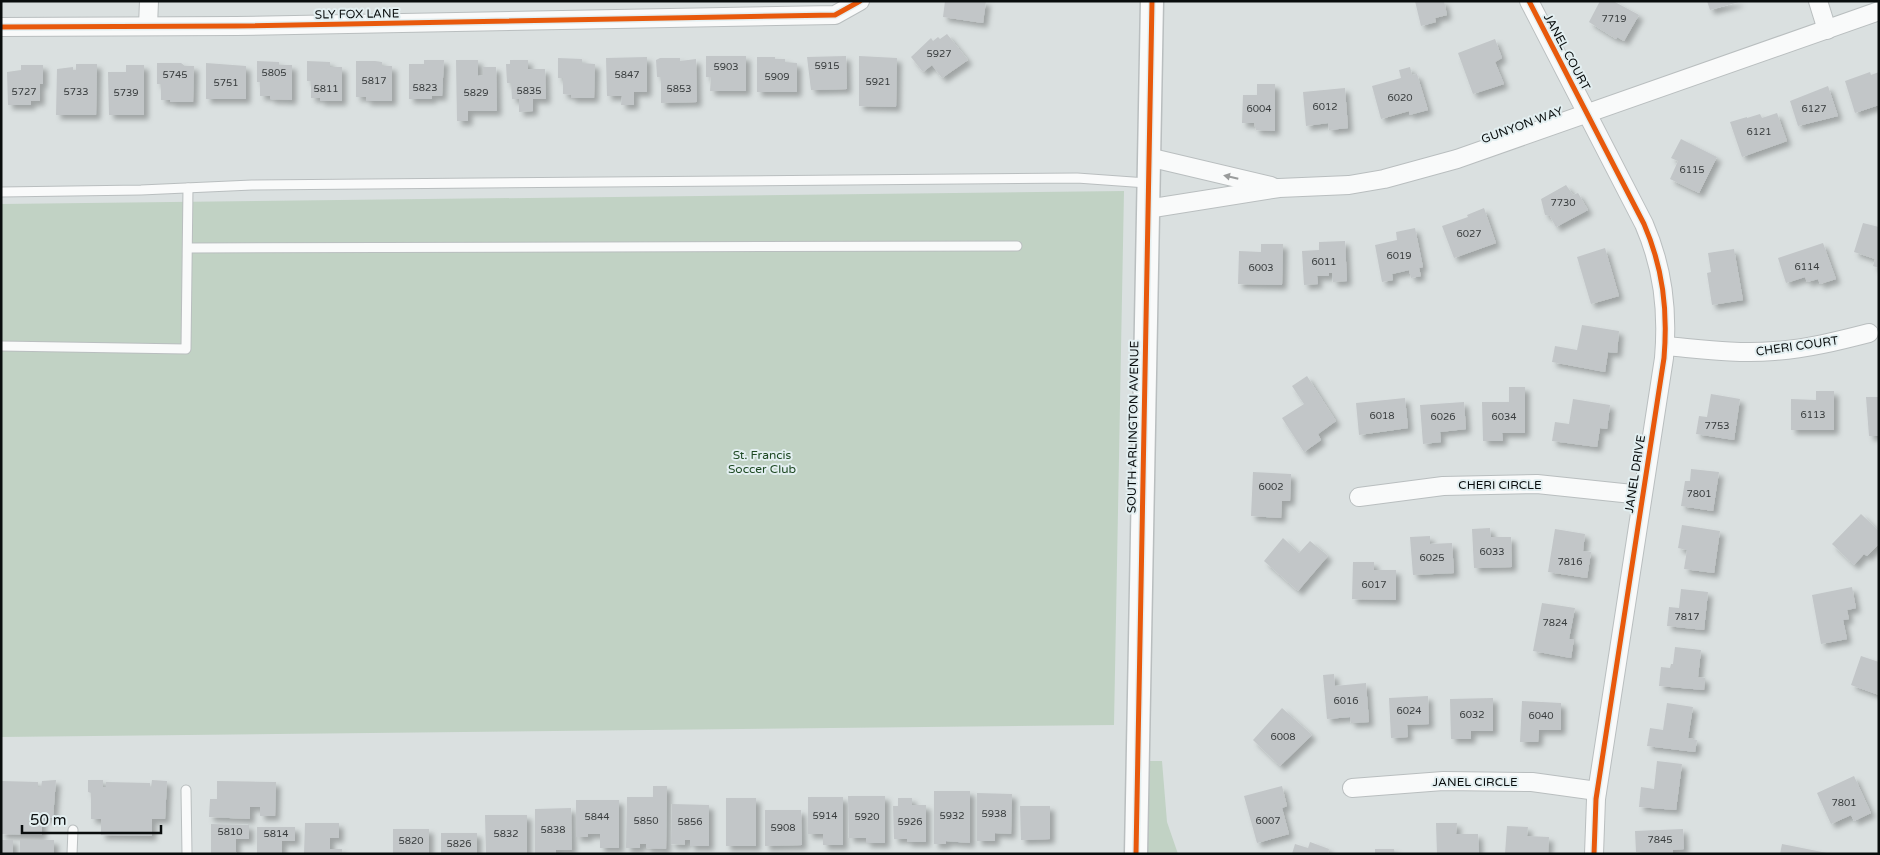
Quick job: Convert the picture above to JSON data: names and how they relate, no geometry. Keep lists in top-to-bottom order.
{
  "streets": {
    "street": [
      "SLY FOX LANE",
      "JANEL COURT",
      "GUNYON WAY",
      "CHERI COURT",
      "SOUTH ARLINGTON AVENUE",
      "JANEL DRIVE",
      "CHERI CIRCLE",
      "JANEL CIRCLE"
    ]
  },
  "crossings": [
    ["JANEL COURT", "GUNYON WAY"],
    ["JANEL COURT", "JANEL DRIVE"],
    ["GUNYON WAY", "SOUTH ARLINGTON AVENUE"],
    ["GUNYON WAY", "JANEL DRIVE"],
    ["CHERI COURT", "JANEL DRIVE"],
    ["JANEL DRIVE", "CHERI CIRCLE"],
    ["JANEL DRIVE", "JANEL CIRCLE"]
  ],
  "parks": ["St. Francis Soccer Club"],
  "house_numbers": [
    "7719",
    "5927",
    "5915",
    "5903",
    "5805",
    "5745",
    "5847",
    "5909",
    "5817",
    "5921",
    "5751",
    "5823",
    "5811",
    "5853",
    "5835",
    "5727",
    "5733",
    "5739",
    "5829",
    "6020",
    "6012",
    "6004",
    "6127",
    "6121",
    "6115",
    "7730",
    "6027",
    "6019",
    "6011",
    "6114",
    "6003",
    "6113",
    "6018",
    "6026",
    "6034",
    "7753",
    "6002",
    "7801",
    "6033",
    "6025",
    "7816",
    "6017",
    "7817",
    "7824",
    "6016",
    "6024",
    "6032",
    "6040",
    "6008",
    "7801",
    "5938",
    "5914",
    "5932",
    "5844",
    "5920",
    "5850",
    "6007",
    "5856",
    "5926",
    "5908",
    "5838",
    "5810",
    "5814",
    "5832",
    "7845",
    "5820",
    "5826"
  ],
  "scale_bar": "50 m"
}
